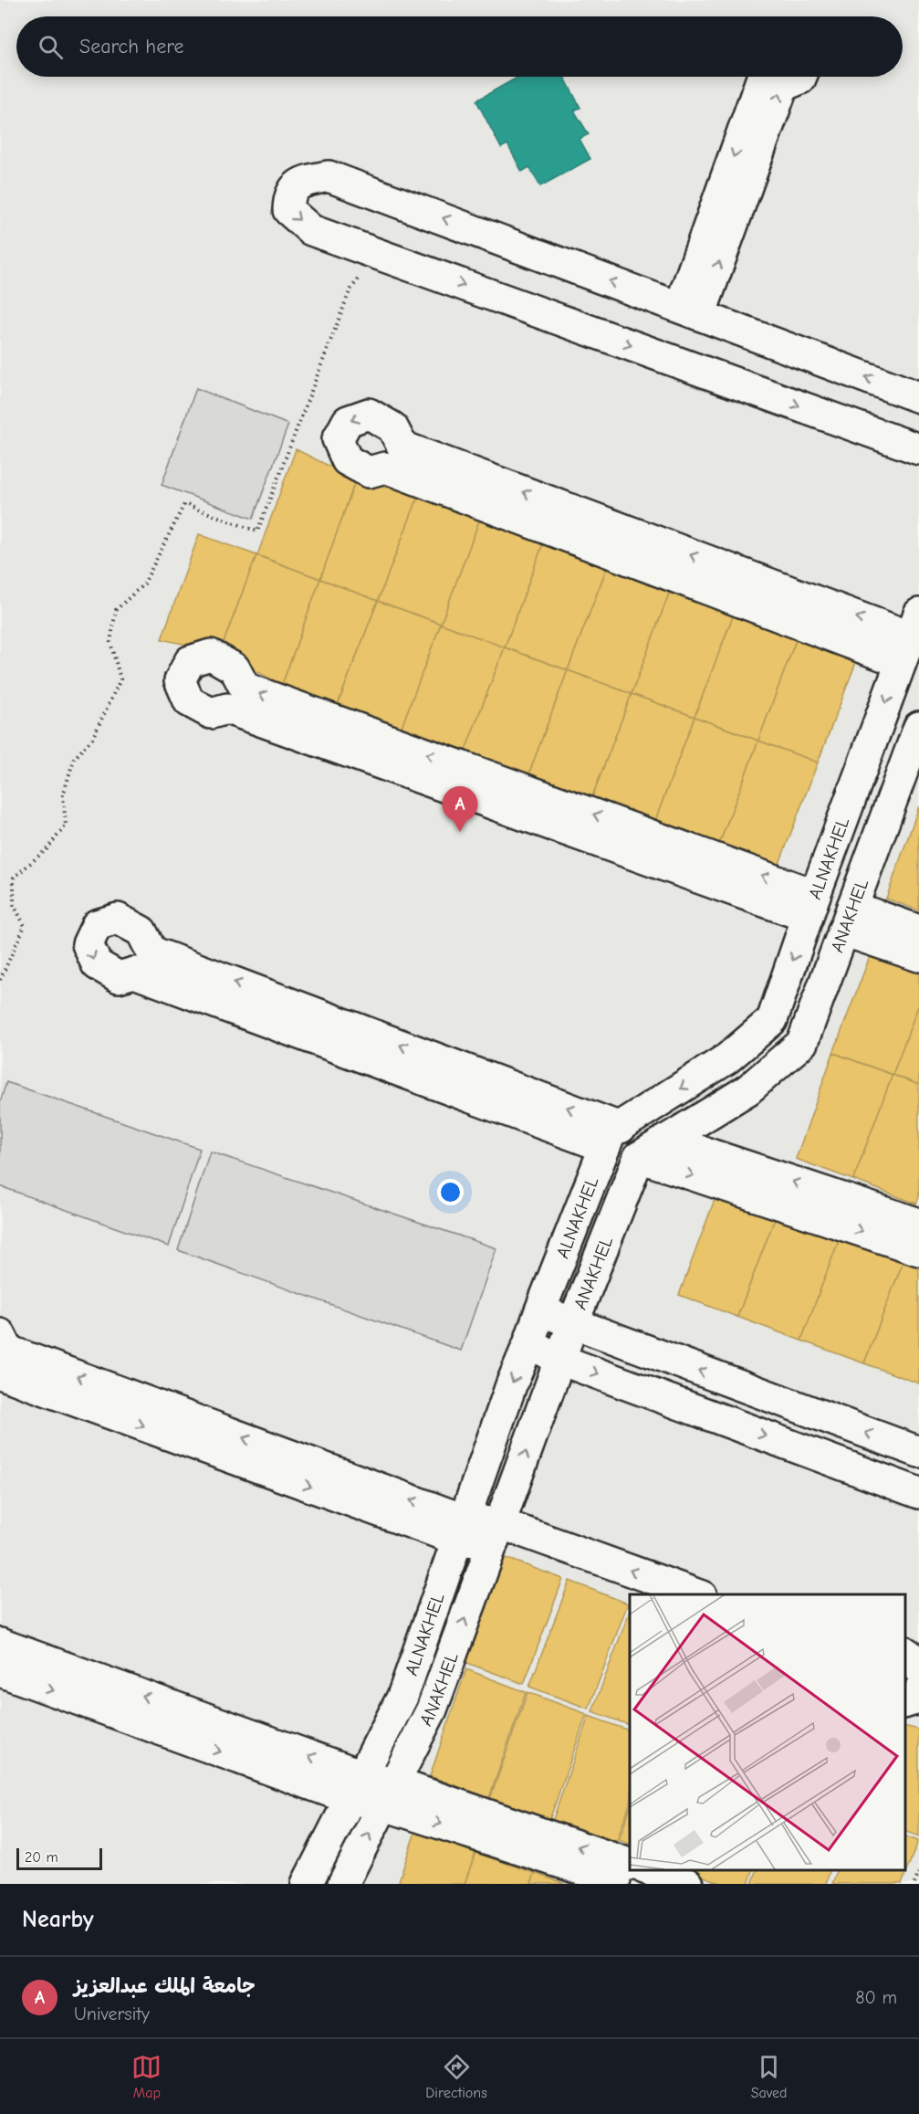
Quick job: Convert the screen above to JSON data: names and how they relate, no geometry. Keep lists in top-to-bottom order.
{
  "streets": {
    "street": ["ALNAKHEL", "ANAKHEL"]
  },
  "one_way": ["ALNAKHEL", "ANAKHEL"],
  "scale_bar": "20 m",
  "page": {
    "search": "Search here",
    "pins": "A",
    "scale": "20 m",
    "heading": "Nearby",
    "list": [
      {
        "mark": "A",
        "name": "جامعة الملك عبدالعزيز",
        "note": "University",
        "value": "80 m"
      }
    ],
    "nav": ["Map", "Directions", "Saved"]
  }
}
